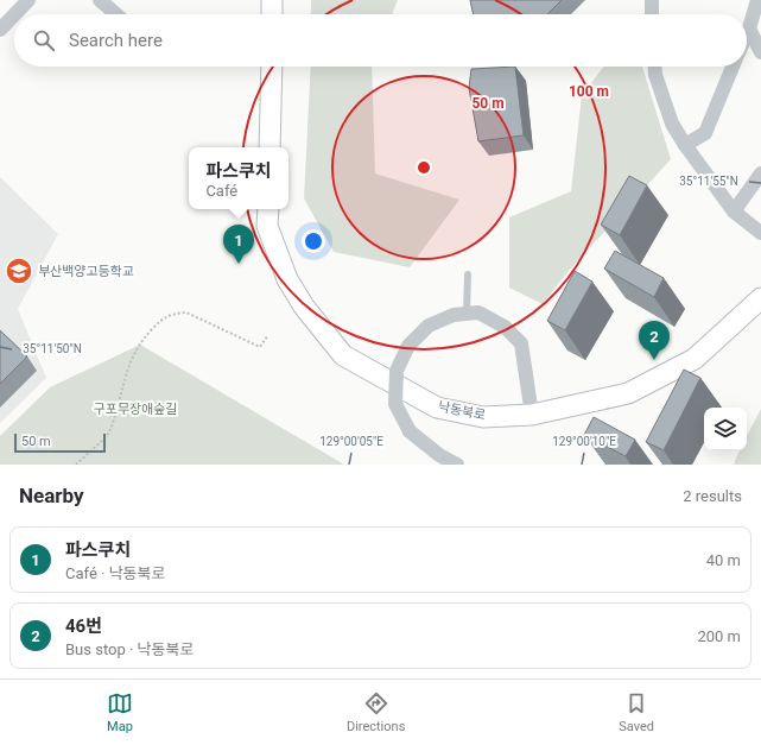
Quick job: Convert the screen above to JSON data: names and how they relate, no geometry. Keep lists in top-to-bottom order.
{
  "streets": {
    "main road": ["낙동북로"]
  },
  "parks": ["구포무장애숲길"],
  "places": {
    "school or university": ["부산백양고등학교"]
  },
  "scale_bar": "50 m",
  "page": {
    "search": "Search here",
    "popup": ["파스쿠치", "Café"],
    "pins": ["1", "2"],
    "scale": "50 m",
    "heading": ["Nearby", "2 results"],
    "list": [
      {
        "mark": "1",
        "name": "파스쿠치",
        "note": "Café · 낙동북로",
        "value": "40 m"
      },
      {
        "mark": "2",
        "name": "46번",
        "note": "Bus stop · 낙동북로",
        "value": "200 m"
      }
    ],
    "nav": ["Map", "Directions", "Saved"]
  },
  "coordinates": [
    "35°11'55\"N",
    "35°11'50\"N",
    "129°00'05\"E",
    "129°00'10\"E"
  ],
  "rings": ["100 m", "50 m"]
}
